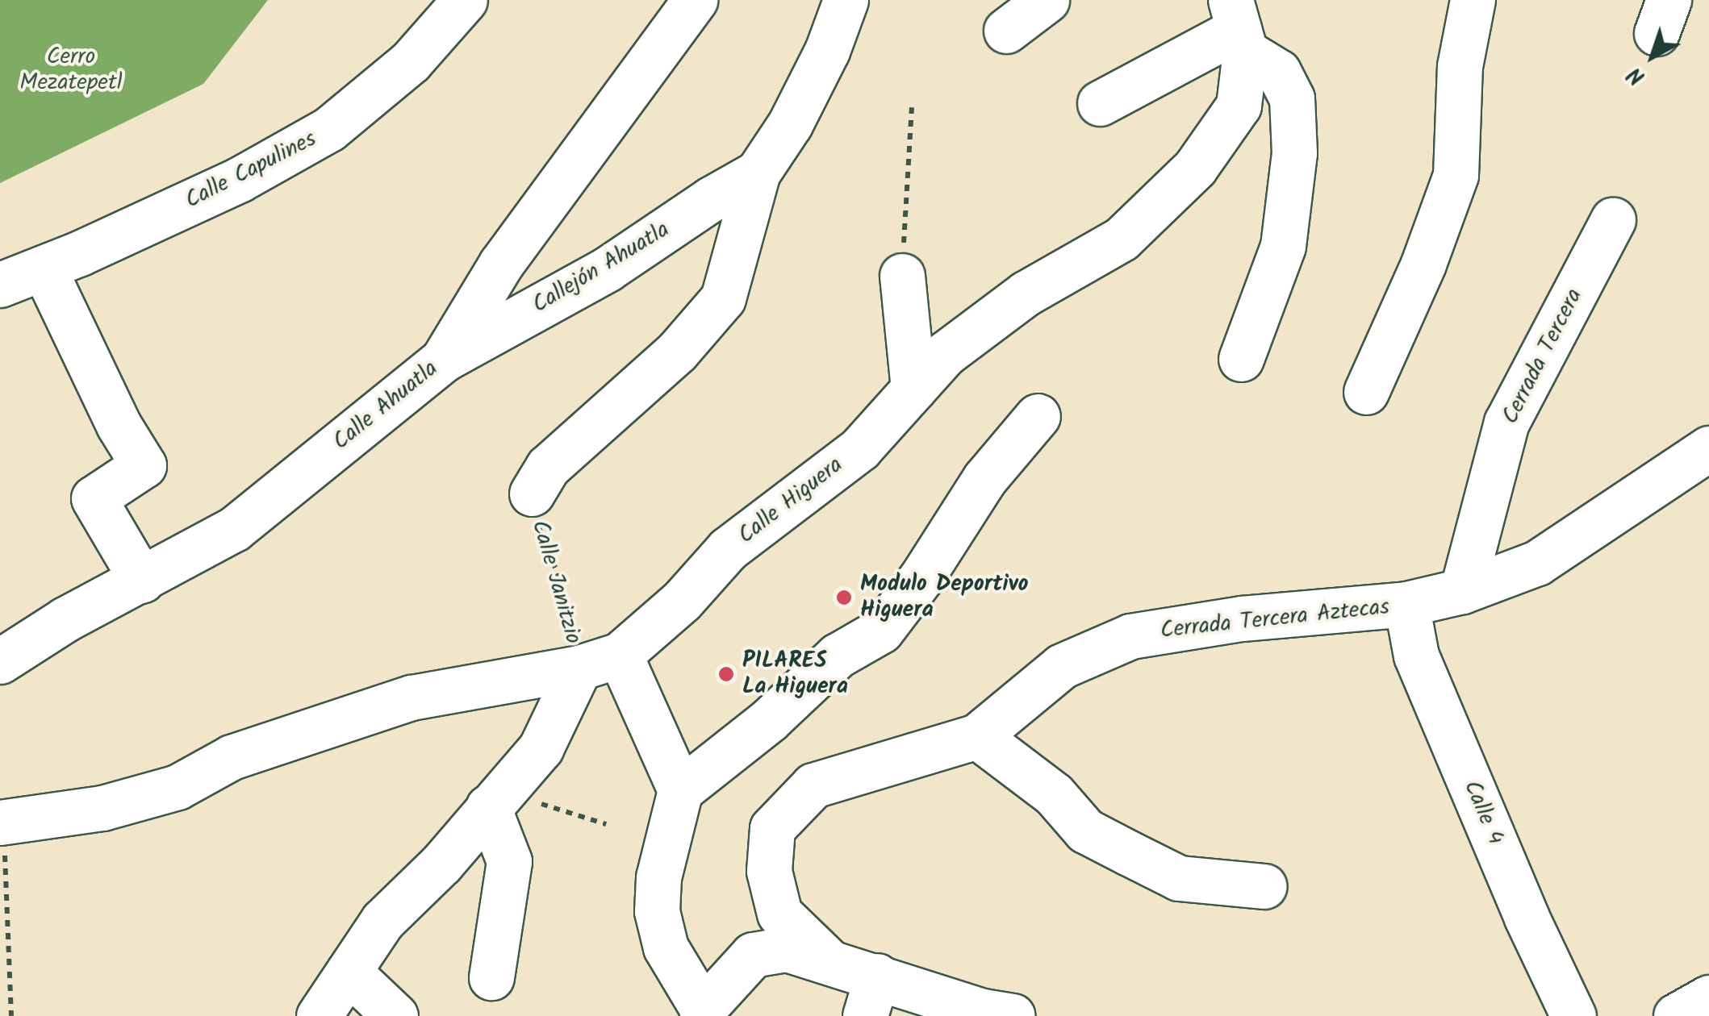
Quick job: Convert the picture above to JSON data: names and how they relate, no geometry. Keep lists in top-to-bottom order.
{
  "streets": {
    "street": [
      "Calle Capulines",
      "Callejón Ahuatla",
      "Cerrada Tercera",
      "Calle Ahuatla",
      "Calle Higuera",
      "Calle Janitzio",
      "Cerrada Tercera Aztecas",
      "Calle 4"
    ]
  },
  "crossings": [
    ["Callejón Ahuatla", "Calle Ahuatla"],
    ["Callejón Ahuatla", "Calle Janitzio"],
    ["Cerrada Tercera", "Cerrada Tercera Aztecas"],
    ["Calle Higuera", "Calle Janitzio"],
    ["Cerrada Tercera Aztecas", "Calle 4"]
  ],
  "parks": ["Cerro Mezatepetl"],
  "places": ["Modulo Deportivo Higuera", "PILARES La Higuera"],
  "north": "bottom left"
}
